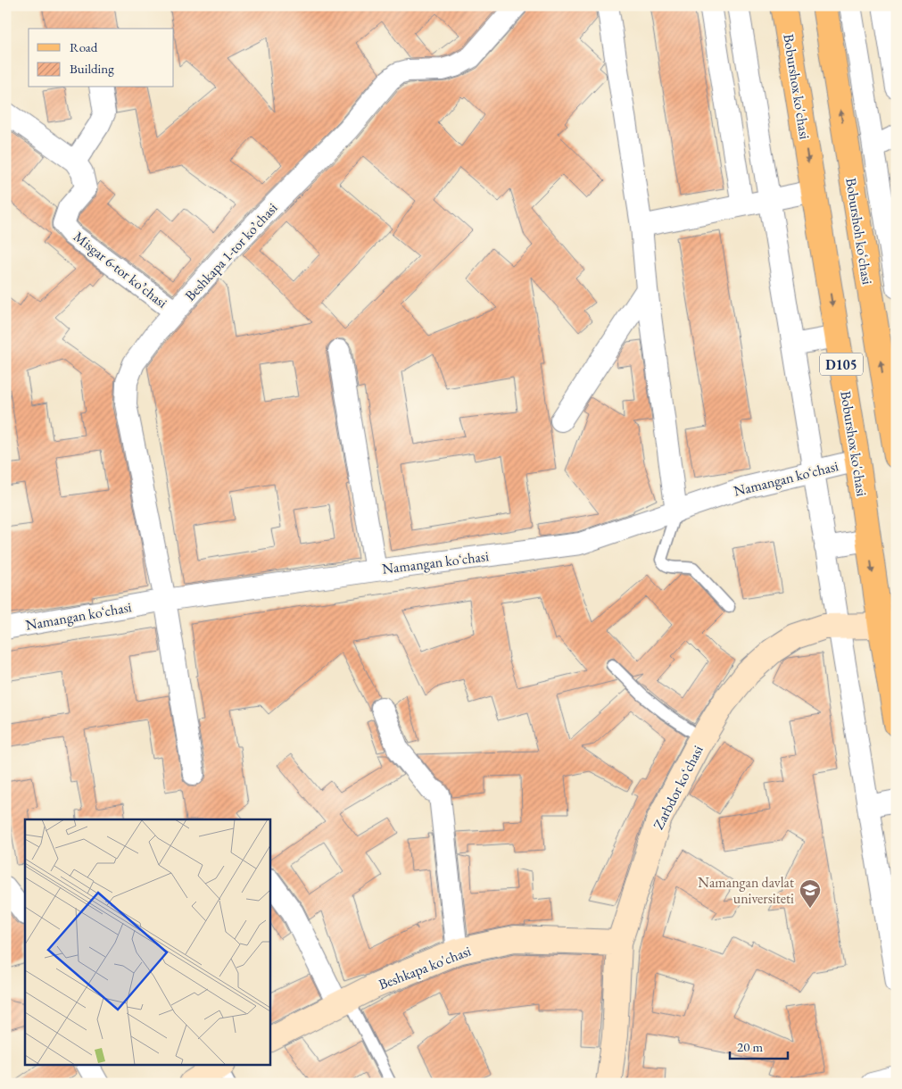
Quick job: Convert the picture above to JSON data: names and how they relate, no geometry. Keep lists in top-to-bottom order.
{
  "streets": {
    "main road": ["Boburshox ko'chasi", "Boburshoh koʻchasi", "D105"],
    "street": [
      "Beshkapa 1-tor koʼchasi",
      "Misgar 6-tor koʼchasi",
      "Namangan koʻchasi",
      "Zarbdor koʻchasi",
      "Beshkapa ko'chasi"
    ]
  },
  "crossings": [
    ["Boburshox ko'chasi", "Namangan koʻchasi"],
    ["Boburshox ko'chasi", "Zarbdor koʻchasi"],
    ["Beshkapa 1-tor koʼchasi", "Misgar 6-tor koʼchasi"],
    ["Beshkapa 1-tor koʼchasi", "Namangan koʻchasi"],
    ["Zarbdor koʻchasi", "Beshkapa ko'chasi"]
  ],
  "one_way": ["Boburshox ko'chasi", "Boburshoh koʻchasi"],
  "places": {
    "school or university": ["Namangan davlat universiteti"]
  },
  "legend": ["Road", "Building"],
  "scale_bar": "20 m"
}
